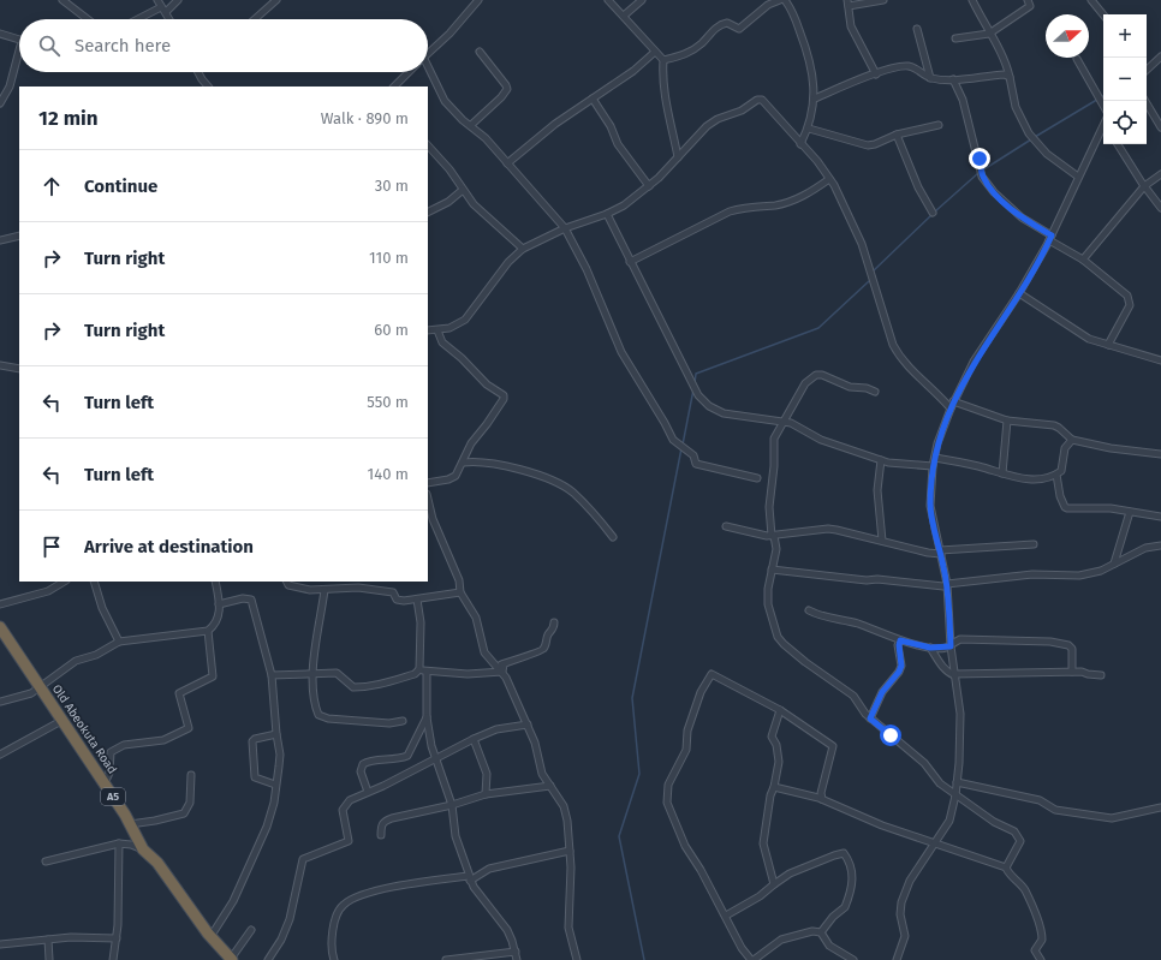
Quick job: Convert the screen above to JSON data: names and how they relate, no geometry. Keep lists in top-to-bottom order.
{
  "streets": {
    "highway": ["Old Abeokuta Road", "A5"]
  },
  "north": "right",
  "page": {
    "map_buttons": ["+", "−"],
    "search": "Search here",
    "heading": ["12 min", "Walk · 890 m"],
    "list": [
      ["Continue", "30 m"],
      ["Turn right", "110 m"],
      ["Turn right", "60 m"],
      ["Turn left", "550 m"],
      ["Turn left", "140 m"],
      "Arrive at destination"
    ]
  }
}
